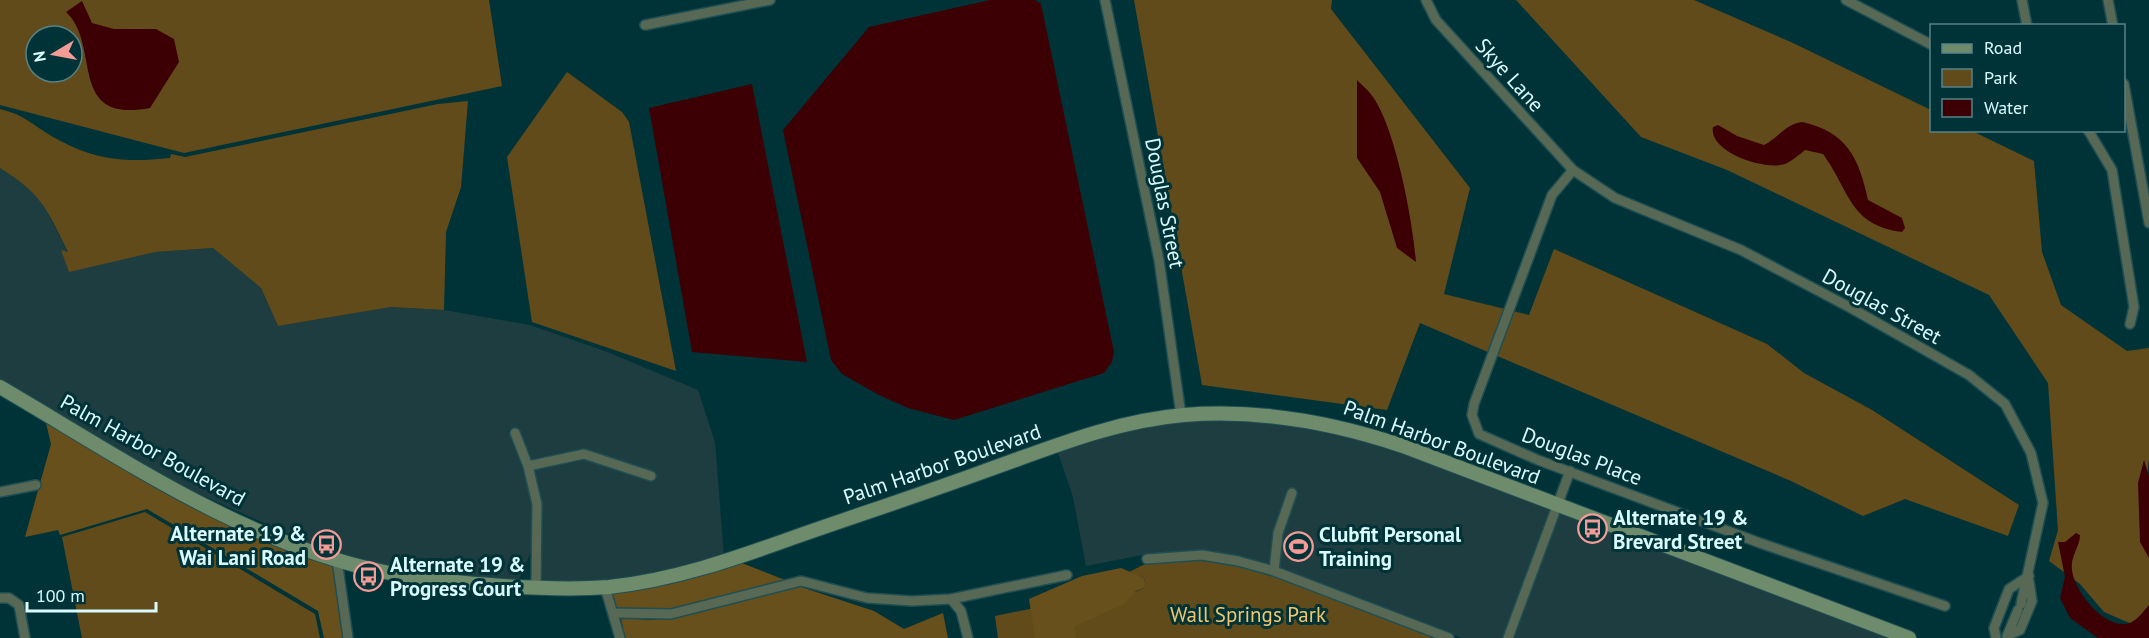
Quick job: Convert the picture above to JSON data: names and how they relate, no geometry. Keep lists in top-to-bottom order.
{
  "streets": {
    "main road": ["Palm Harbor Boulevard"],
    "street": ["Skye Lane", "Douglas Street", "Douglas Place"]
  },
  "crossings": [
    ["Skye Lane", "Douglas Street"],
    ["Skye Lane", "Douglas Place"],
    ["Douglas Street", "Palm Harbor Boulevard"],
    ["Douglas Street", "Douglas Place"]
  ],
  "parks": ["Wall Springs Park"],
  "places": {
    "bus stop": ["Alternate 19 & Brevard Street", "Alternate 19 & Wai Lani Road", "Alternate 19 & Progress Court"],
    "sports": ["Clubfit Personal Training"]
  },
  "legend": ["Road", "Park", "Water"],
  "scale_bar": "100 m",
  "north": "left"
}
